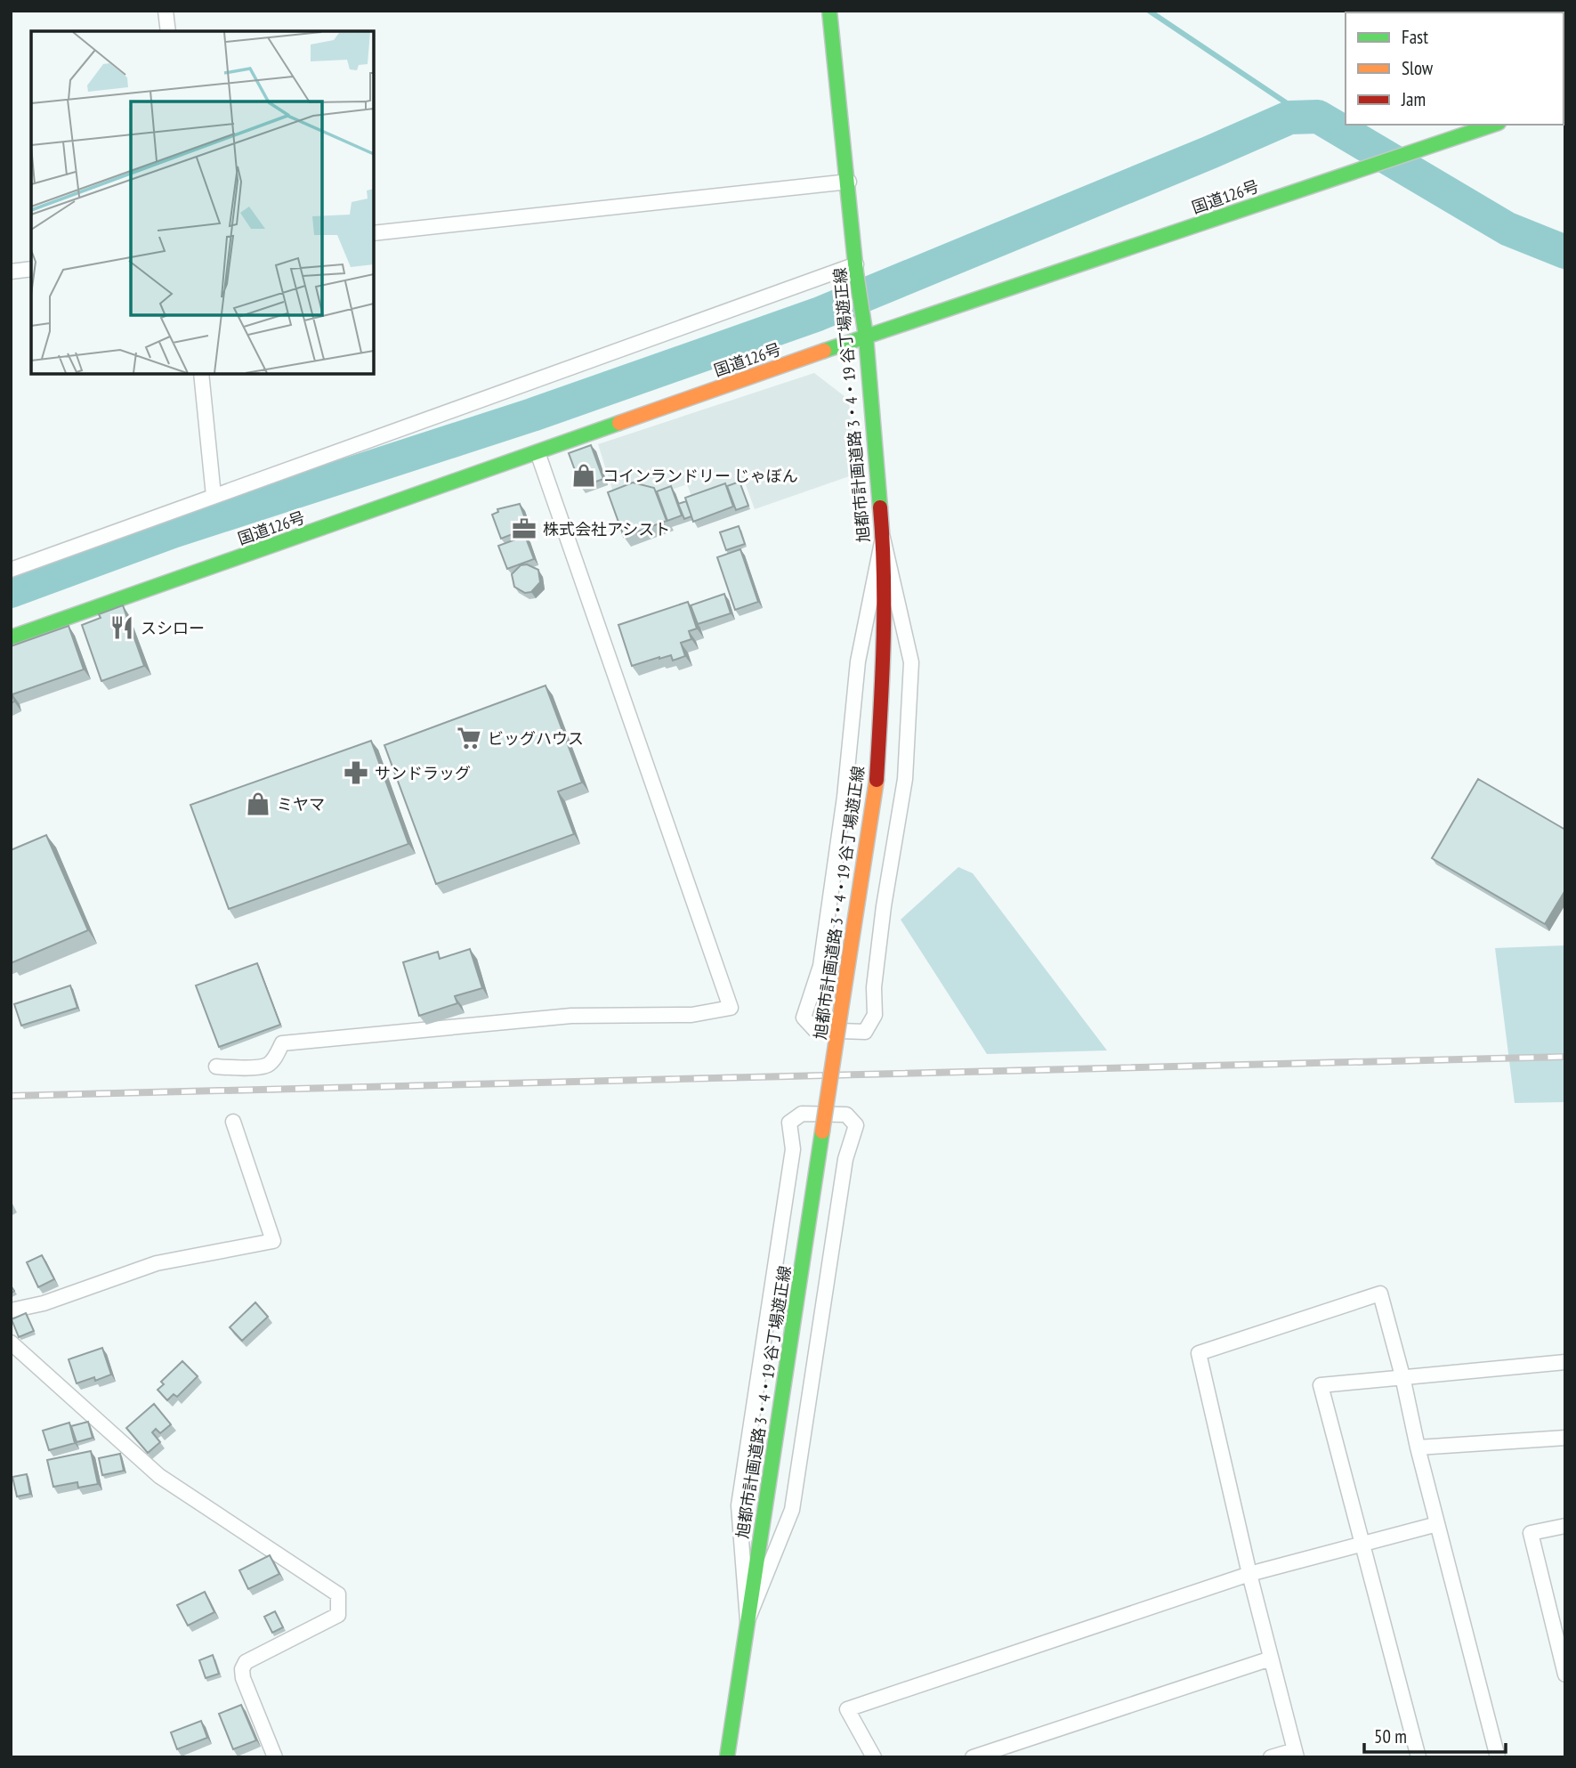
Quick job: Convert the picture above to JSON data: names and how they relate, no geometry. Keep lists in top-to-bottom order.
{
  "streets": {
    "main road": ["国道126号", "旭都市計画道路 3・4・19 谷丁場遊正線"]
  },
  "crossings": [
    ["国道126号", "旭都市計画道路 3・4・19 谷丁場遊正線"]
  ],
  "places": {
    "shop": ["コインランドリー じゃぼん", "ミヤマ"],
    "office": ["株式会社アシスト"],
    "restaurant": ["スシロー"],
    "supermarket": ["ビッグハウス"],
    "pharmacy": ["サンドラッグ"]
  },
  "legend": ["Fast", "Slow", "Jam"],
  "scale_bar": "50 m"
}
